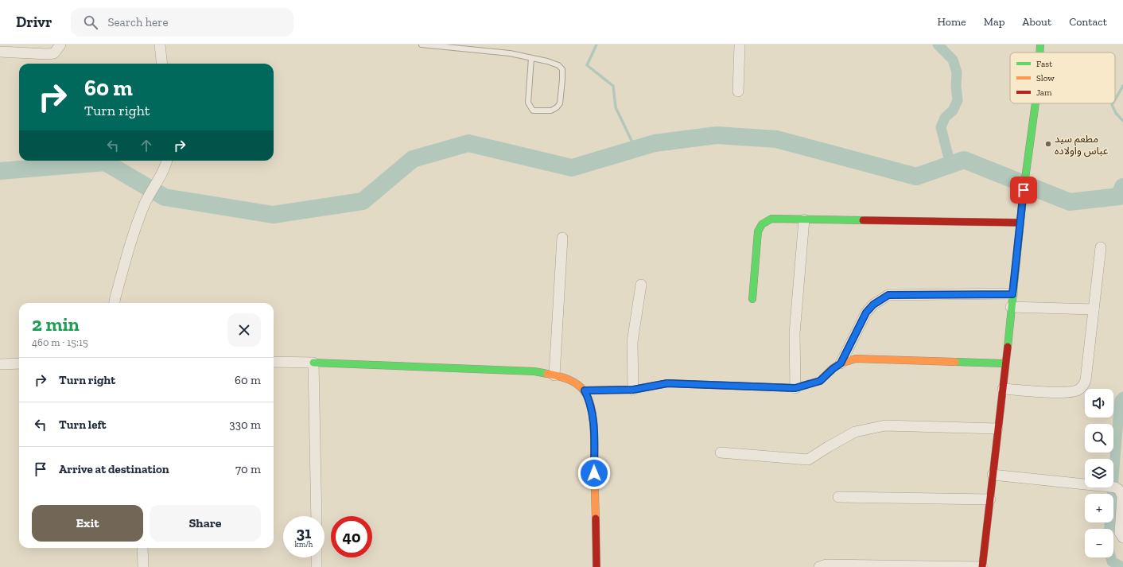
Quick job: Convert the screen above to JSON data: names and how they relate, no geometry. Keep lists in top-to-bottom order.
{
  "places": ["مطعم سيد عباس واولاده"],
  "legend": ["Fast", "Slow", "Jam"],
  "page": {
    "header": "Drivr",
    "search": "Search here",
    "nav": [
      "Home",
      "Map",
      "About",
      "Contact"
    ],
    "turn": ["60 m", "Turn right"],
    "heading": ["2 min", "460 m · 15:15"],
    "list": [
      {
        "name": "Turn right",
        "value": "60 m"
      },
      {
        "name": "Turn left",
        "value": "330 m"
      },
      {
        "name": "Arrive at destination",
        "value": "70 m"
      }
    ],
    "map_buttons": ["+", "−"],
    "buttons": ["Exit", "Share"],
    "speed": "31 km/h",
    "limit": "40"
  }
}
